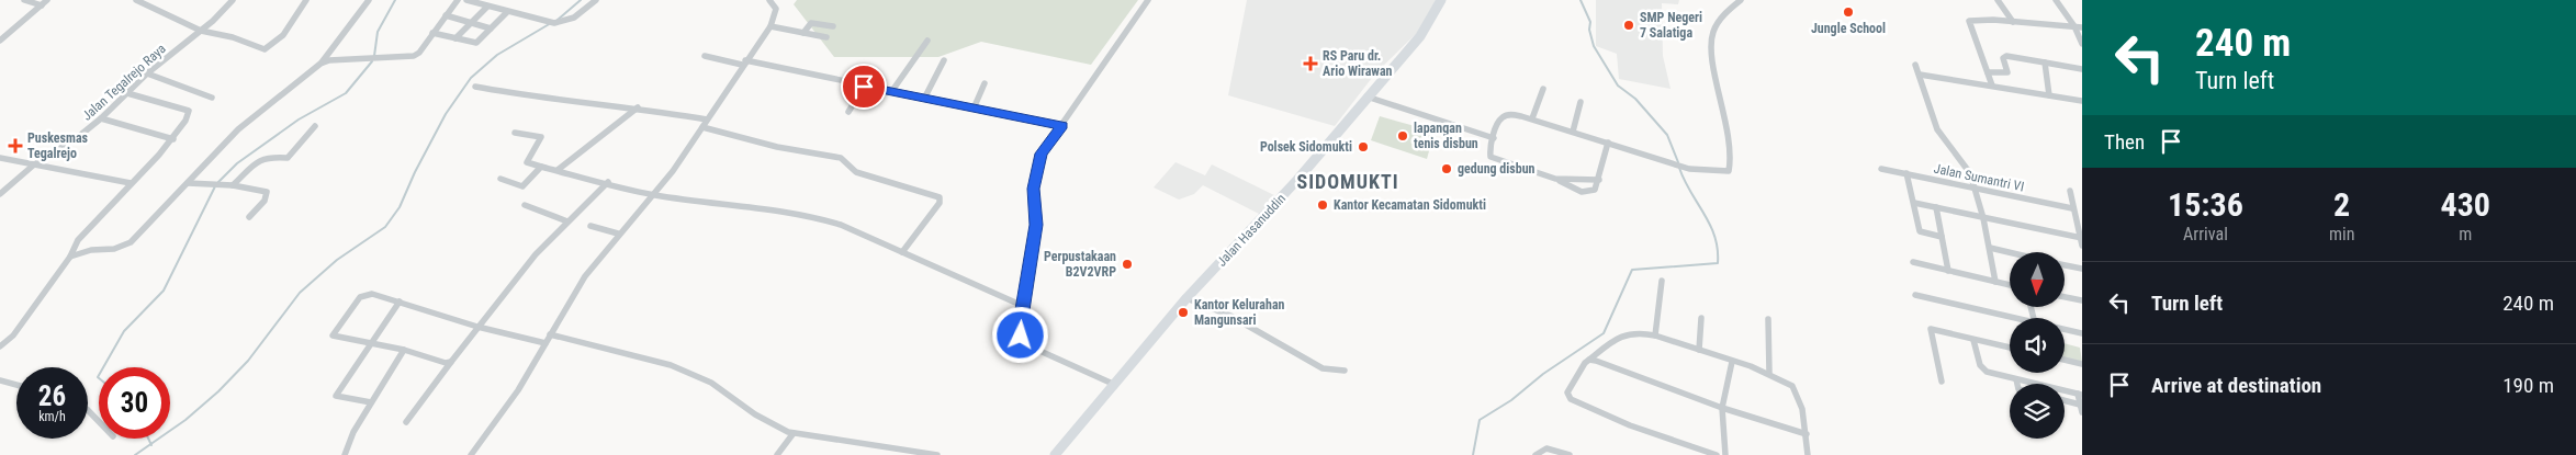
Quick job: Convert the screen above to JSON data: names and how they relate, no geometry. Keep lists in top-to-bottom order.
{
  "streets": {
    "main road": ["Jalan Hasanuddin"],
    "street": ["Jalan Tegalrejo Raya", "Jalan Sumantri VI"]
  },
  "districts": ["SIDOMUKTI"],
  "places": {
    "other": [
      "Jungle School",
      "SMP Negeri 7 Salatiga",
      "lapangan tenis disbun",
      "Polsek Sidomukti",
      "gedung disbun",
      "Kantor Kecamatan Sidomukti",
      "Perpustakaan B2V2VRP",
      "Kantor Kelurahan Mangunsari"
    ],
    "health": ["RS Paru dr. Ario Wirawan", "Puskesmas Tegalrejo"]
  },
  "north": "bottom",
  "page": {
    "turn": ["240 m", "Turn left"],
    "then": "Then",
    "eta": [
      "15:36",
      "Arrival",
      "2",
      "min",
      "430",
      "m"
    ],
    "list": [
      {
        "name": "Turn left",
        "value": "240 m"
      },
      {
        "name": "Arrive at destination",
        "value": "190 m"
      }
    ],
    "speed": "26 km/h",
    "limit": "30"
  }
}
